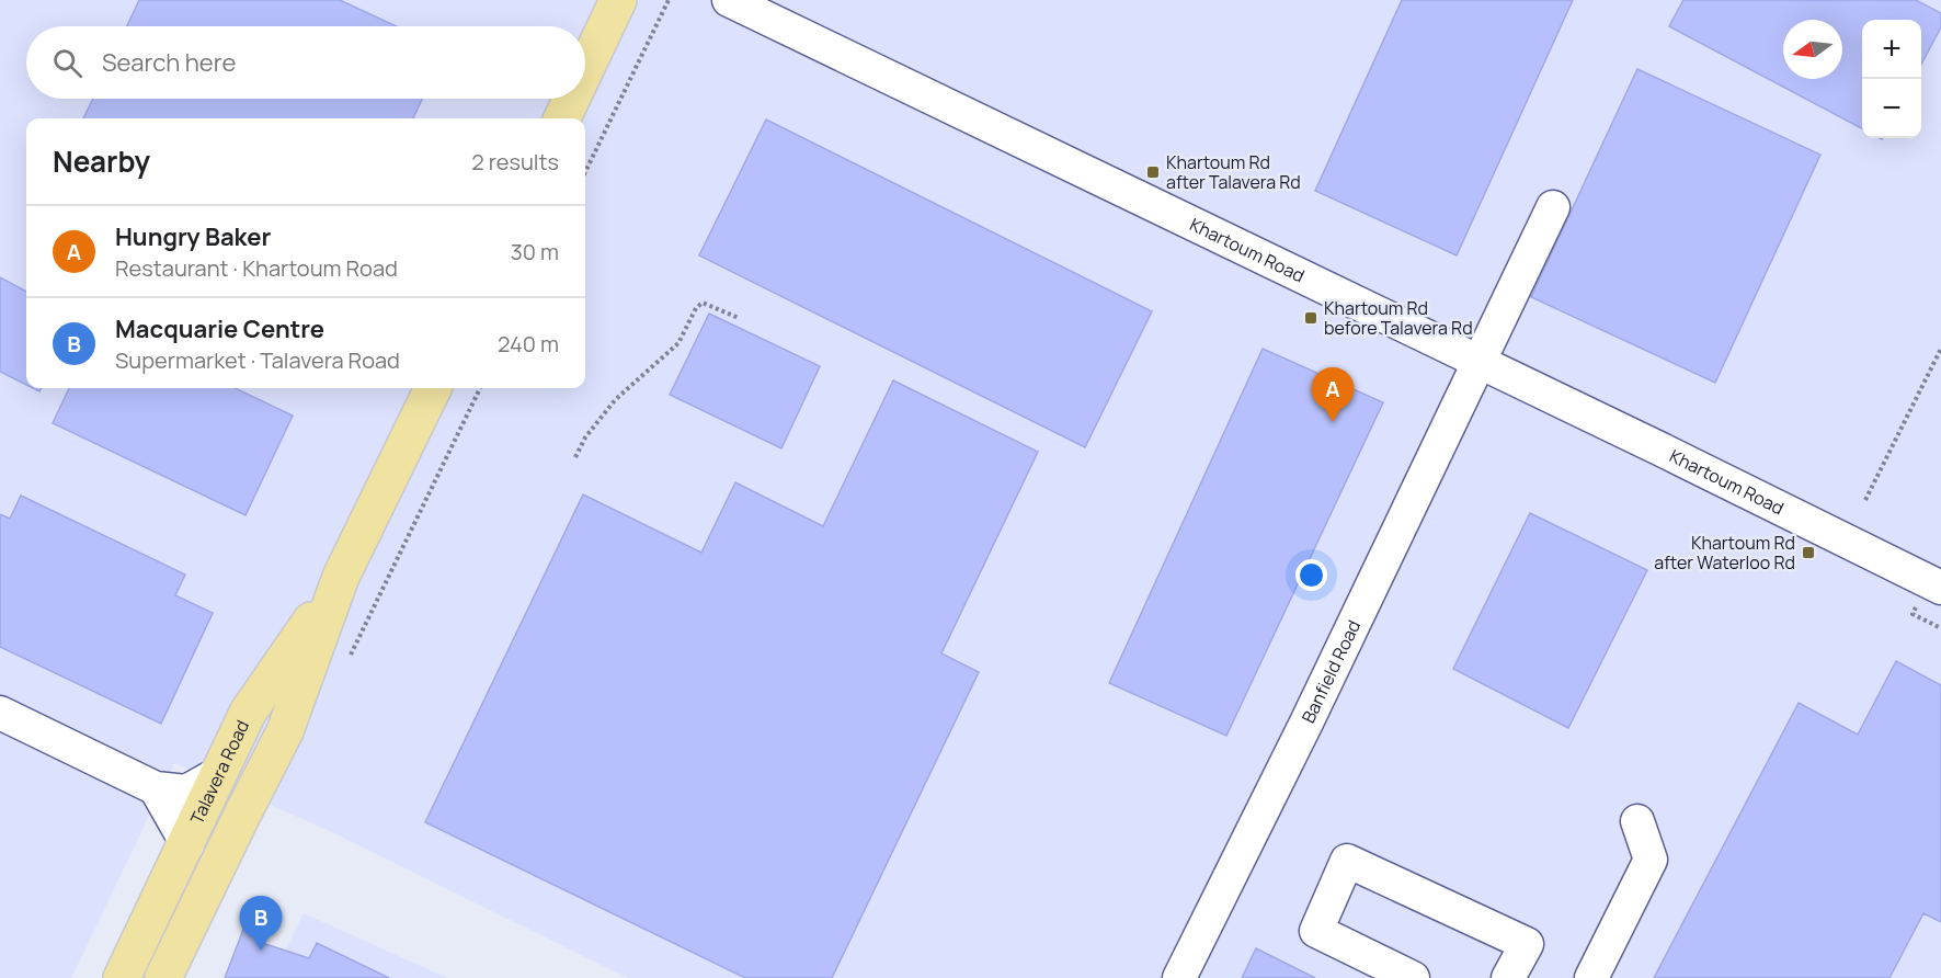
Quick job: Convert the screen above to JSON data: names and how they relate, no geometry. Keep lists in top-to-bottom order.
{
  "streets": {
    "main road": ["Talavera Road"],
    "street": ["Khartoum Road", "Banfield Road"]
  },
  "crossings": [
    ["Khartoum Road", "Banfield Road"]
  ],
  "places": {
    "transit": ["Khartoum Rd after Talavera Rd", "Khartoum Rd before Talavera Rd", "Khartoum Rd after Waterloo Rd"]
  },
  "north": "left",
  "page": {
    "map_buttons": ["+", "−"],
    "search": "Search here",
    "heading": ["Nearby", "2 results"],
    "list": [
      {
        "mark": "A",
        "name": "Hungry Baker",
        "note": "Restaurant · Khartoum Road",
        "value": "30 m"
      },
      {
        "mark": "B",
        "name": "Macquarie Centre",
        "note": "Supermarket · Talavera Road",
        "value": "240 m"
      }
    ],
    "pins": ["A", "B"]
  }
}
